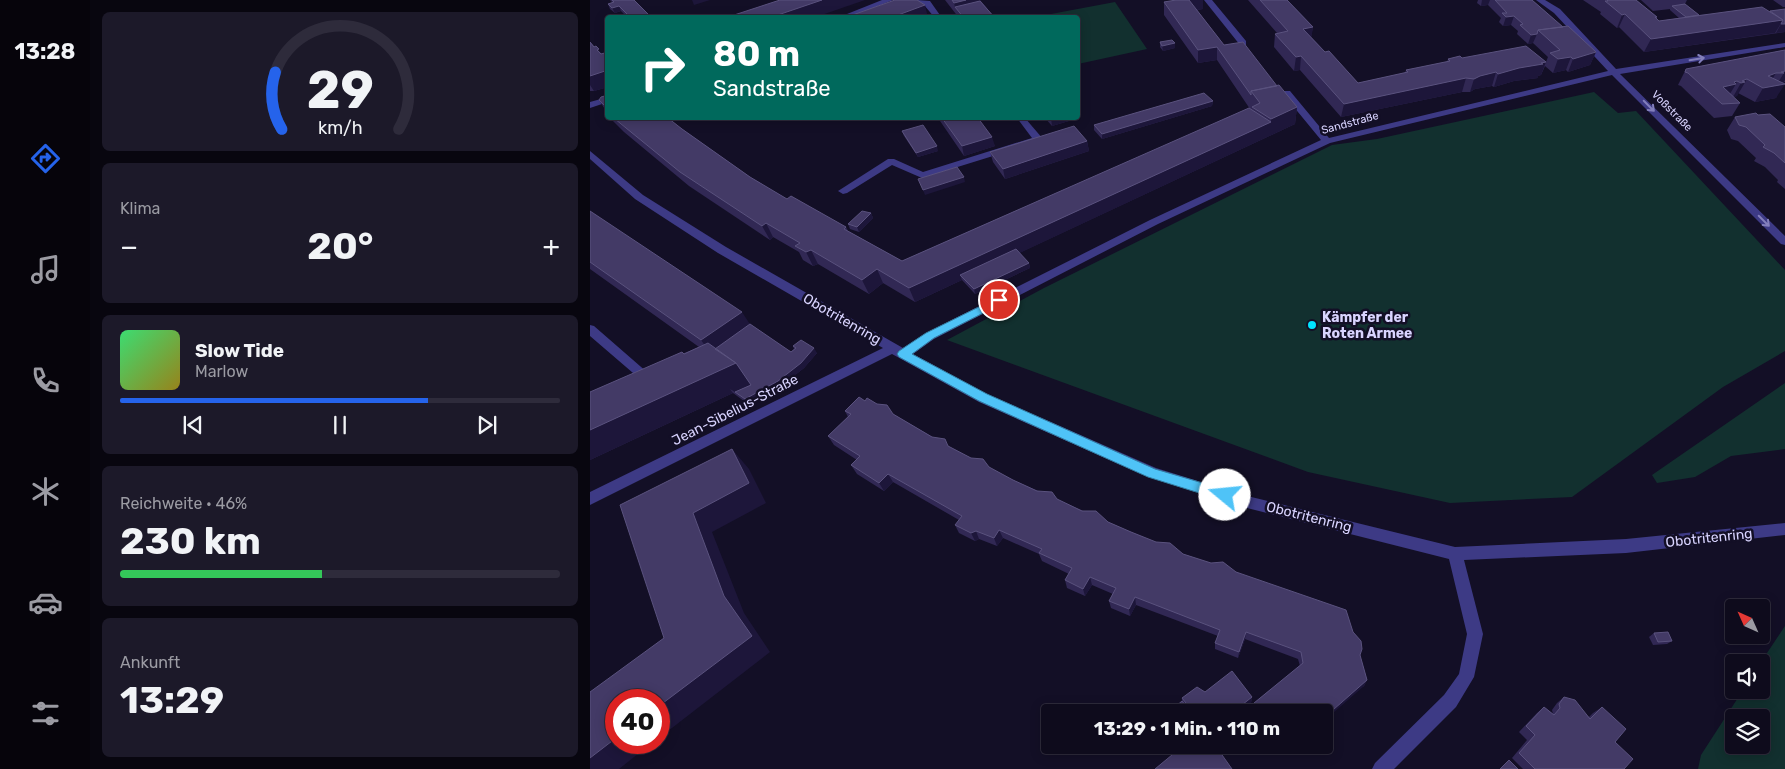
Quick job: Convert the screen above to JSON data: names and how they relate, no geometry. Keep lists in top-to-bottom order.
{
  "streets": {
    "street": [
      "Voßstraße",
      "Sandstraße",
      "Obotritenring",
      "Jean-Sibelius-Straße"
    ]
  },
  "crossings": [
    ["Voßstraße", "Sandstraße"],
    ["Sandstraße", "Obotritenring"],
    ["Sandstraße", "Jean-Sibelius-Straße"],
    ["Obotritenring", "Jean-Sibelius-Straße"]
  ],
  "one_way": ["Voßstraße"],
  "places": ["Kämpfer der Roten Armee"],
  "north": "top left",
  "page": {
    "tabs": "13:28",
    "turn": ["80 m", "Sandstraße"],
    "tile": [
      "Klima",
      ["Reichweite · 46%", "230 km"],
      ["Ankunft", "13:29"]
    ],
    "heat": ["−", "20°", "+"],
    "song": ["Slow Tide", "Marlow"],
    "limit": "40",
    "trip": "13:29 · 1 Min. · 110 m",
    "gauge": ["29", "km/h"]
  }
}
